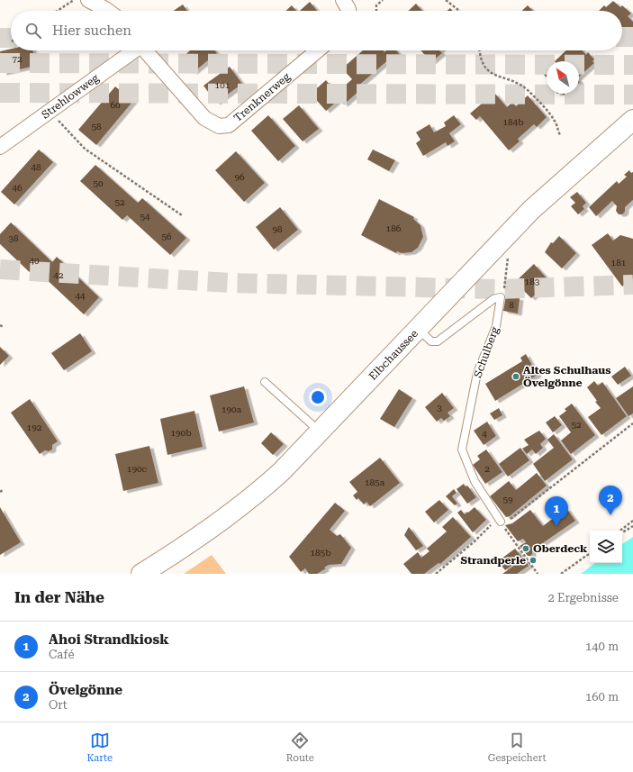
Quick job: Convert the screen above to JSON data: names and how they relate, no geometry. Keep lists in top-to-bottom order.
{
  "streets": {
    "main road": ["Elbchaussee"],
    "street": ["Strehlowweg", "Trenknerweg"],
    "lane": ["Schulberg"]
  },
  "crossings": [
    ["Schulberg", "Elbchaussee"]
  ],
  "places": ["Altes Schulhaus Övelgönne", "Oberdeck", "Strandperle"],
  "house_numbers": [
    "72",
    "101",
    "60",
    "184b",
    "58",
    "48",
    "96",
    "50",
    "46",
    "52",
    "54",
    "186",
    "98",
    "56",
    "38",
    "40",
    "181",
    "42",
    "183",
    "44",
    "8",
    "3",
    "190a",
    "52",
    "192",
    "190b",
    "4",
    "190c",
    "2",
    "185a",
    "59",
    "185b"
  ],
  "north": "top left",
  "page": {
    "search": "Hier suchen",
    "pins": ["2", "1"],
    "heading": ["In der Nähe", "2 Ergebnisse"],
    "list": [
      {
        "mark": "1",
        "name": "Ahoi Strandkiosk",
        "note": "Café",
        "value": "140 m"
      },
      {
        "mark": "2",
        "name": "Övelgönne",
        "note": "Ort",
        "value": "160 m"
      }
    ],
    "nav": ["Karte", "Route", "Gespeichert"]
  }
}
